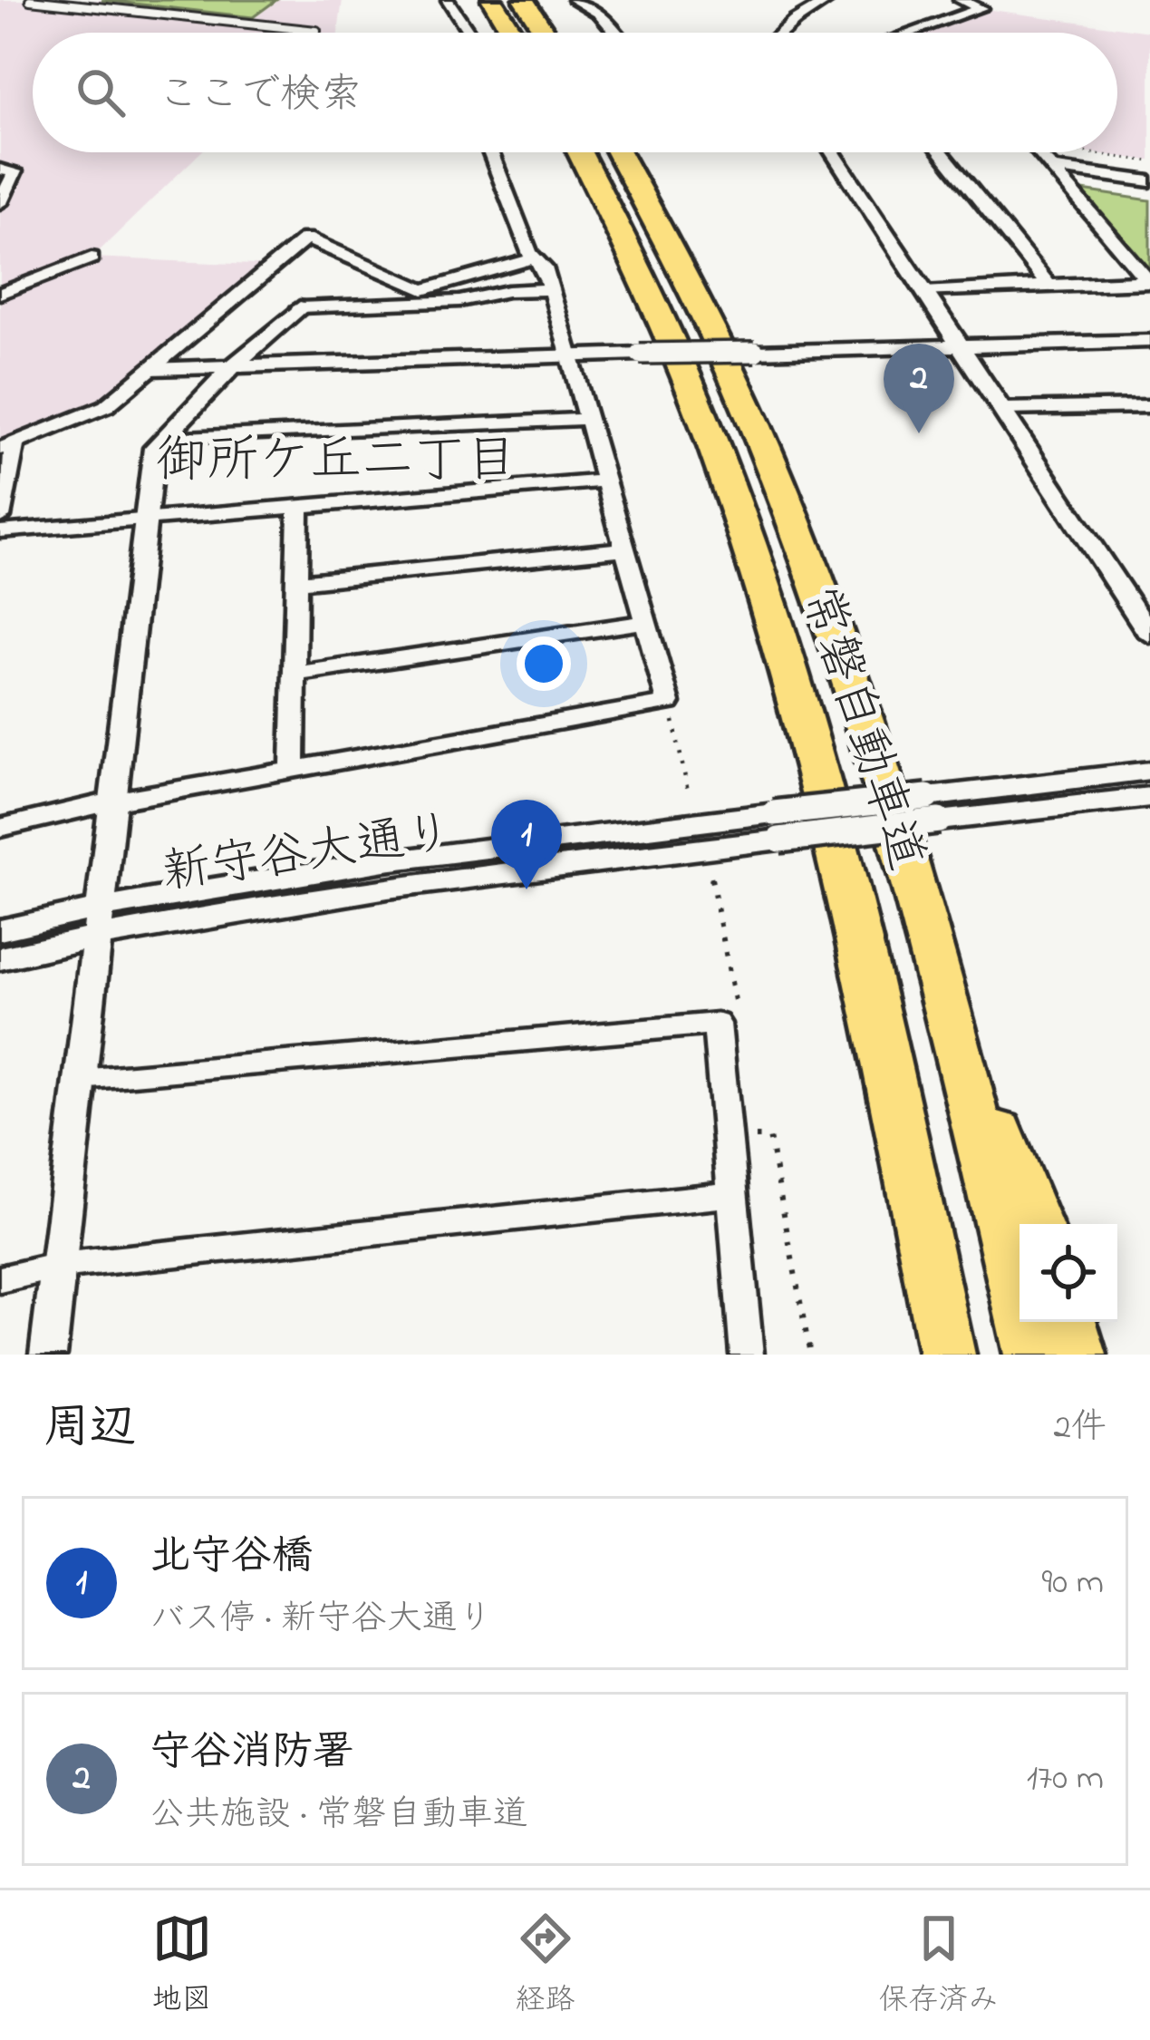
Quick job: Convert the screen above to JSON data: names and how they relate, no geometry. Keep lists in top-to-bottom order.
{
  "streets": {
    "highway": ["常磐自動車道"],
    "street": ["新守谷大通り"]
  },
  "districts": ["御所ケ丘二丁目"],
  "page": {
    "search": "ここで検索",
    "pins": ["2", "1"],
    "heading": ["周辺", "2件"],
    "list": [
      {
        "mark": "1",
        "name": "北守谷橋",
        "note": "バス停 · 新守谷大通り",
        "value": "90 m"
      },
      {
        "mark": "2",
        "name": "守谷消防署",
        "note": "公共施設 · 常磐自動車道",
        "value": "170 m"
      }
    ],
    "nav": ["地図", "経路", "保存済み"]
  }
}
